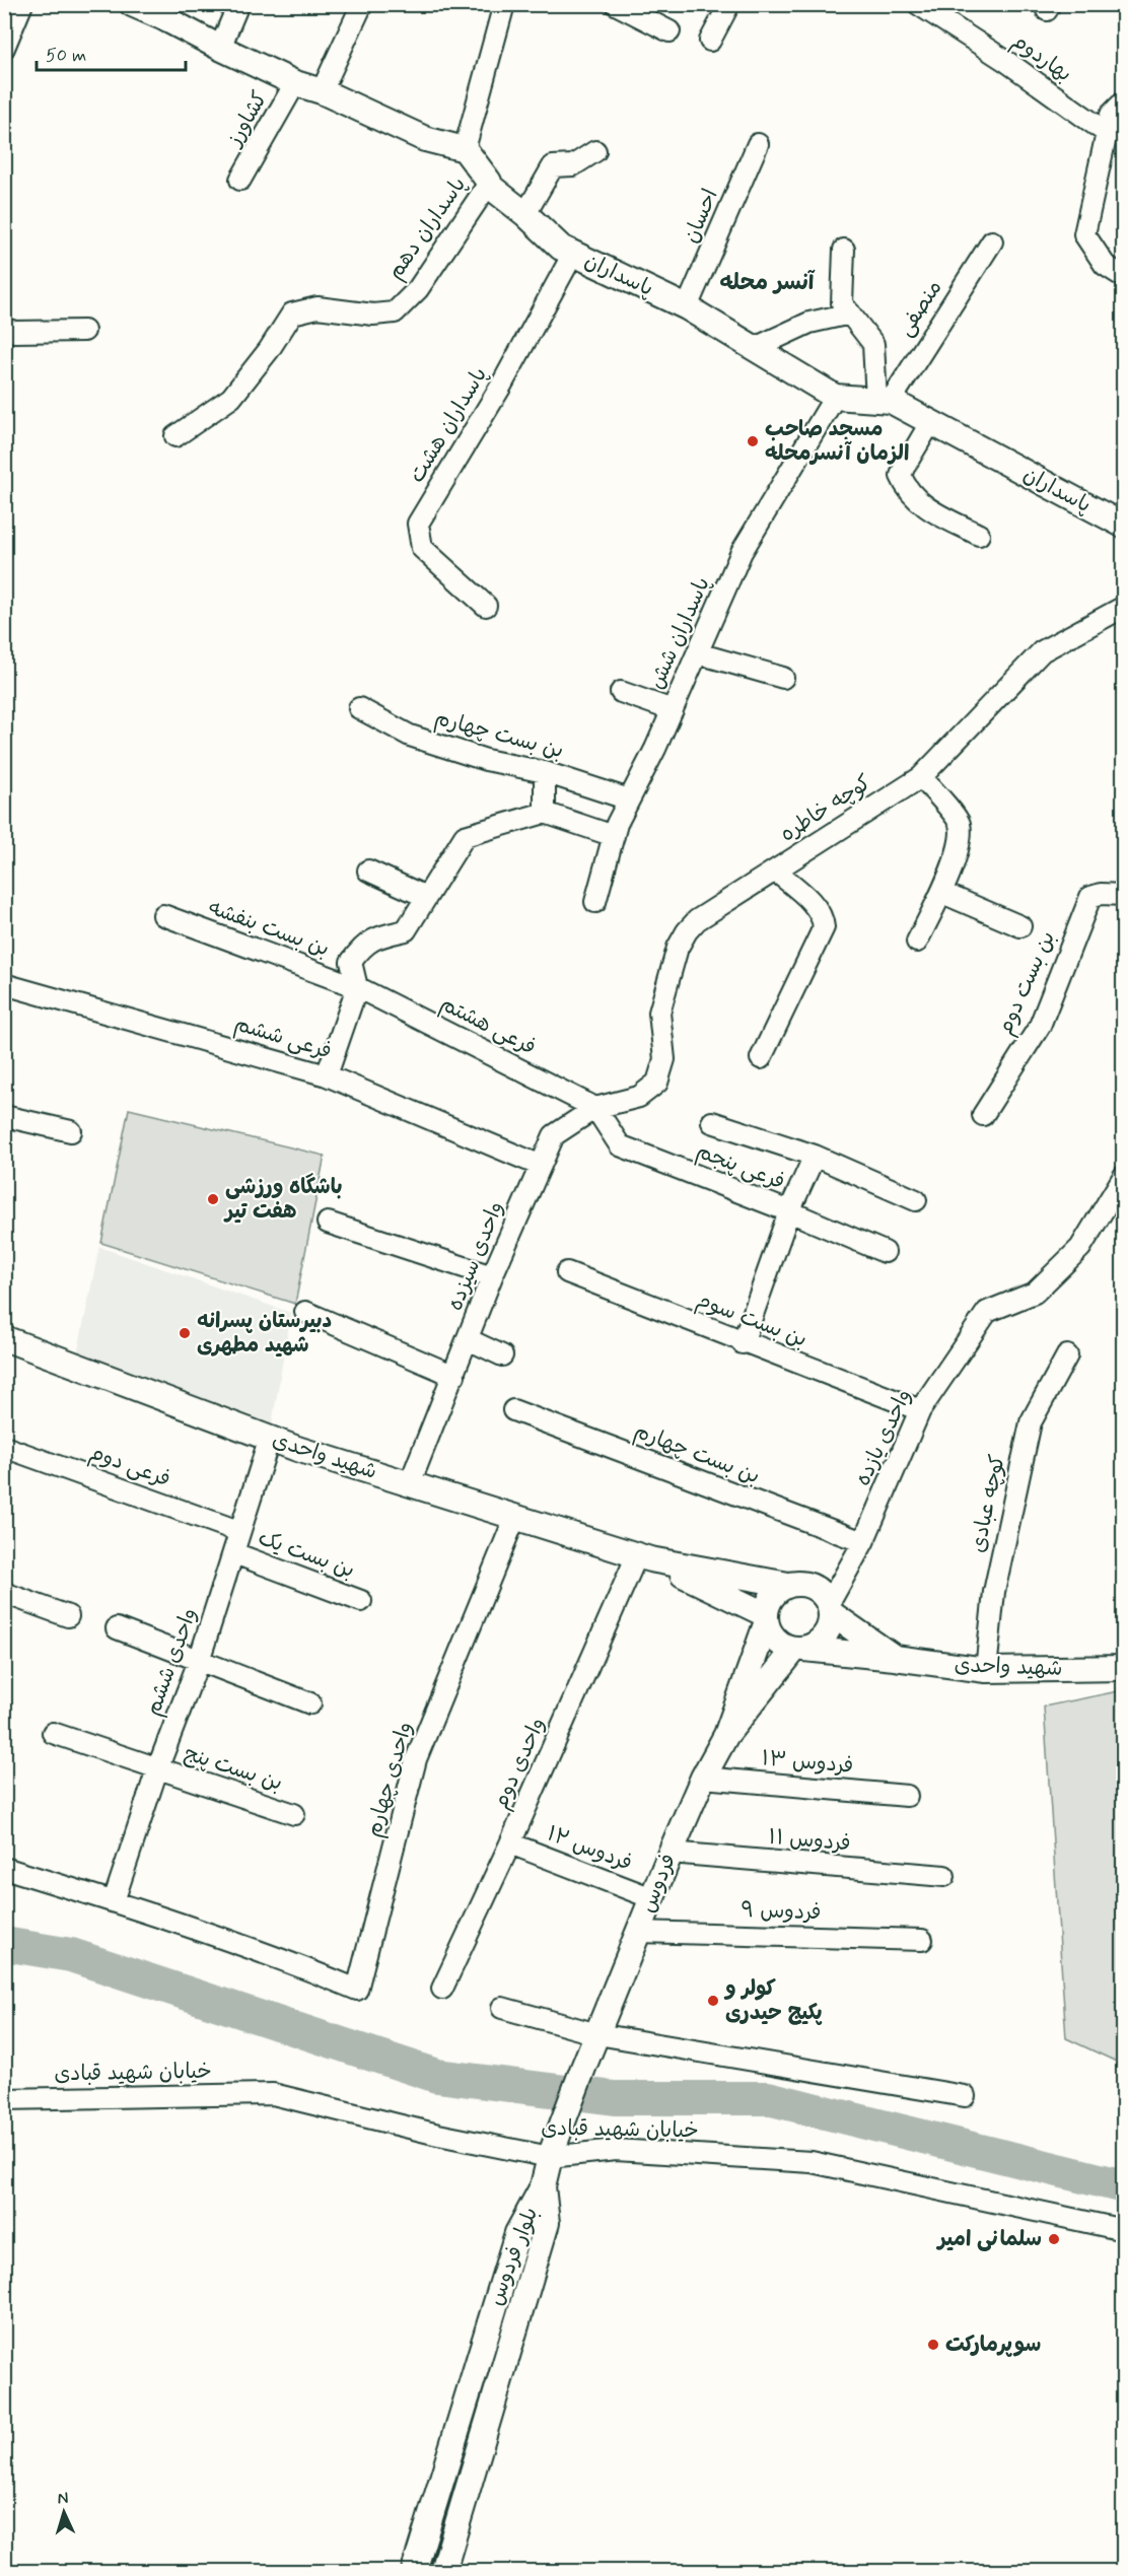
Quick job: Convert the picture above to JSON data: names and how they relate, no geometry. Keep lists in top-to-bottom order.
{
  "streets": {
    "street": [
      "بهاردوم",
      "کشاورز",
      "احسان",
      "پاسداران دهم",
      "پاسداران",
      "منصفی",
      "پاسداران هشت",
      "پاسداران شش",
      "بن بست چهارم",
      "كوچه خاطره",
      "بن بست بنفشه",
      "بن بست دوم",
      "فرعی هشتم",
      "فرعی ششم",
      "فرعی پنجم",
      "واحدی سیزده",
      "بن بست سوم",
      "واحدی یازده",
      "شهید واحدی",
      "فرعی دوم",
      "کوچه عبادی",
      "بن بست یک",
      "واحدی ششم",
      "فردوس ۱۳",
      "واحدی دوم",
      "بن بست پنج",
      "واحدی چهارم",
      "فردوس ۱۱",
      "فردوس ۱۲",
      "فردوس",
      "فردوس ۹",
      "خیابان شهید قبادی",
      "بلوار فردوس"
    ]
  },
  "crossings": [
    ["احسان", "پاسداران"],
    ["پاسداران دهم", "پاسداران"],
    ["پاسداران", "منصفی"],
    ["پاسداران", "پاسداران هشت"],
    ["پاسداران", "پاسداران شش"],
    ["پاسداران شش", "بن بست چهارم"],
    ["بن بست چهارم", "واحدی یازده"],
    ["كوچه خاطره", "واحدی سیزده"],
    ["بن بست بنفشه", "فرعی هشتم"],
    ["فرعی هشتم", "فرعی پنجم"],
    ["فرعی هشتم", "واحدی سیزده"],
    ["فرعی ششم", "واحدی سیزده"],
    ["فرعی پنجم", "واحدی سیزده"],
    ["واحدی سیزده", "شهید واحدی"],
    ["بن بست سوم", "واحدی یازده"],
    ["واحدی یازده", "شهید واحدی"],
    ["شهید واحدی", "کوچه عبادی"],
    ["شهید واحدی", "واحدی ششم"],
    ["شهید واحدی", "واحدی دوم"],
    ["شهید واحدی", "واحدی چهارم"],
    ["فرعی دوم", "واحدی ششم"],
    ["بن بست یک", "واحدی ششم"],
    ["واحدی ششم", "بن بست پنج"],
    ["واحدی ششم", "واحدی چهارم"],
    ["فردوس ۱۳", "فردوس"],
    ["واحدی دوم", "فردوس ۱۲"],
    ["فردوس ۱۱", "فردوس"],
    ["فردوس ۱۲", "فردوس"],
    ["فردوس", "فردوس ۹"],
    ["فردوس", "خیابان شهید قبادی"],
    ["فردوس", "بلوار فردوس"]
  ],
  "districts": ["آنسر محله"],
  "places": [
    "مسجد صاحب الزمان آنسرمحله",
    "باشگاه ورزشی هفت تیر",
    "دبیرستان پسرانه شهید مطهری",
    "کولر و پکیج حیدری",
    "سلمانی امیر",
    "سوپرمارکت"
  ],
  "scale_bar": "50 m",
  "north": "top"
}
